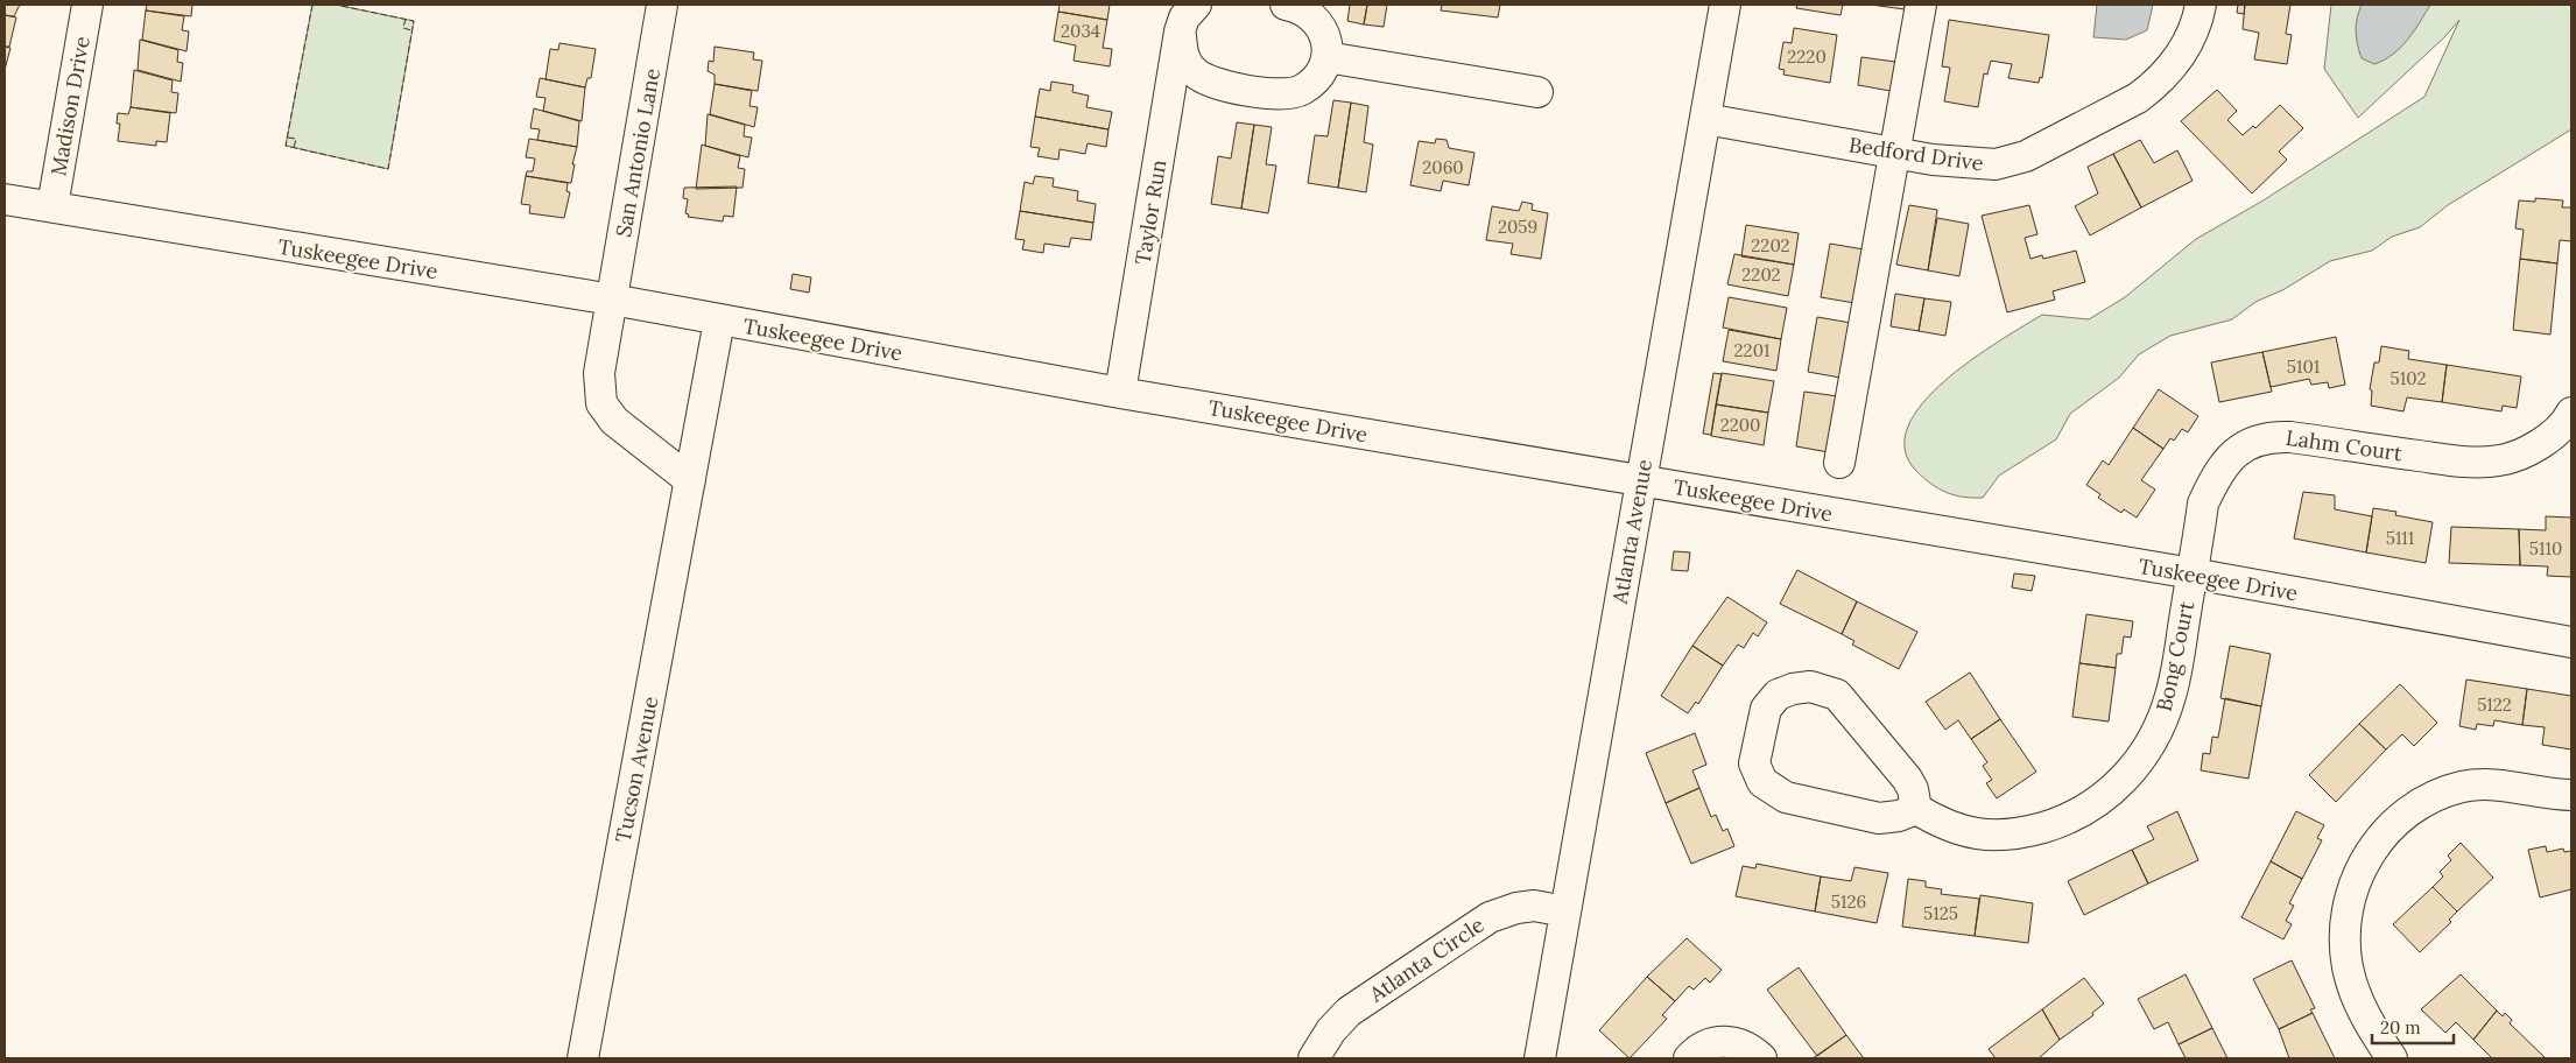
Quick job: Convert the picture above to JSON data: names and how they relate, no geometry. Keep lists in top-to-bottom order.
{
  "streets": {
    "street": [
      "Madison Drive",
      "San Antonio Lane",
      "Bedford Drive",
      "Taylor Run",
      "Tuskeegee Drive",
      "Lahm Court",
      "Atlanta Avenue",
      "Bong Court",
      "Tucson Avenue",
      "Atlanta Circle"
    ]
  },
  "crossings": [
    ["Madison Drive", "Tuskeegee Drive"],
    ["San Antonio Lane", "Tuskeegee Drive"],
    ["Bedford Drive", "Atlanta Avenue"],
    ["Taylor Run", "Tuskeegee Drive"],
    ["Tuskeegee Drive", "Lahm Court"],
    ["Tuskeegee Drive", "Atlanta Avenue"],
    ["Tuskeegee Drive", "Bong Court"],
    ["Tuskeegee Drive", "Tucson Avenue"],
    ["Lahm Court", "Bong Court"],
    ["Atlanta Avenue", "Atlanta Circle"]
  ],
  "house_numbers": [
    "2034",
    "2220",
    "2060",
    "2059",
    "2202",
    "2202",
    "2201",
    "5101",
    "5102",
    "2200",
    "5111",
    "5110",
    "5122",
    "5126",
    "5125"
  ],
  "scale_bar": "20 m"
}
